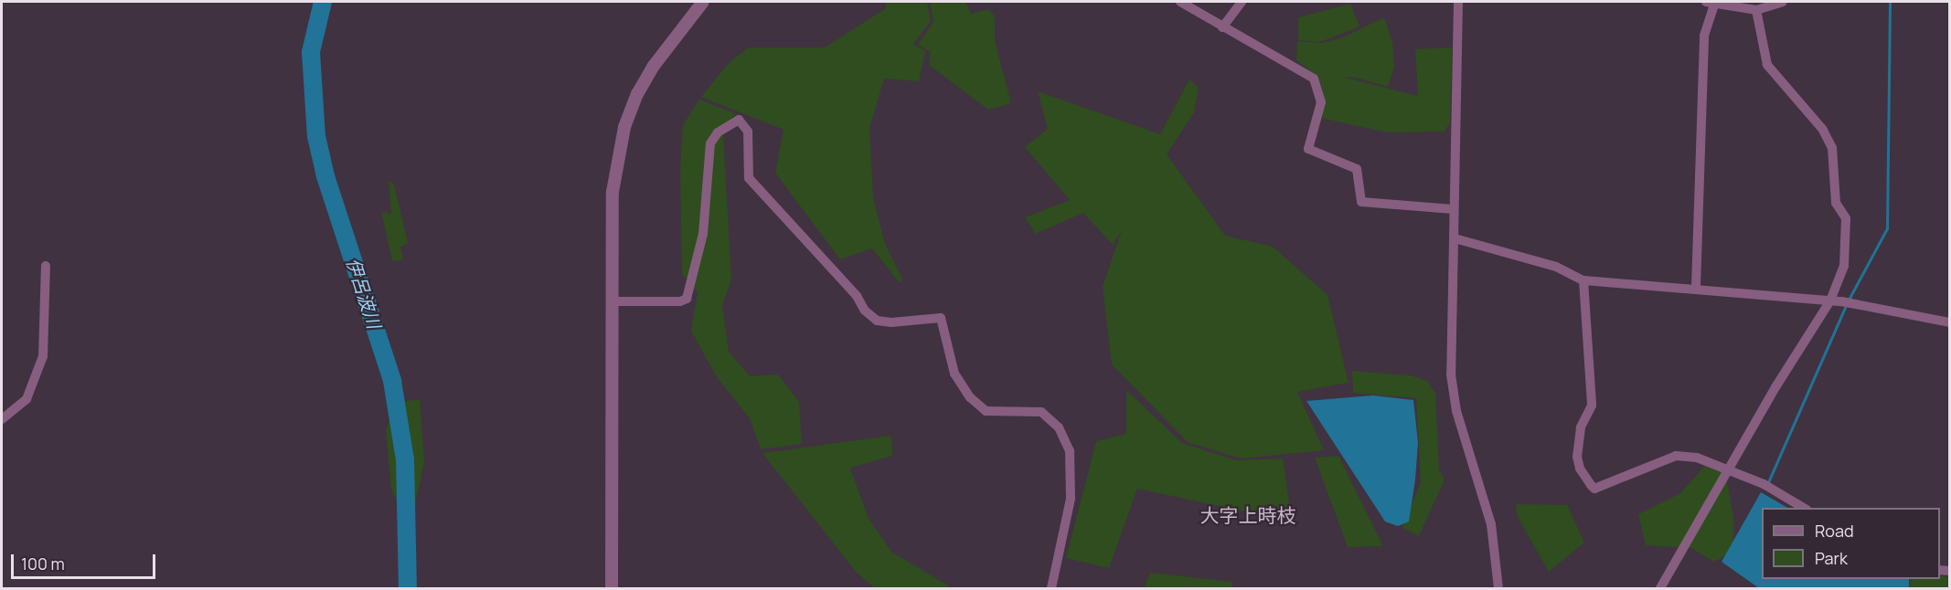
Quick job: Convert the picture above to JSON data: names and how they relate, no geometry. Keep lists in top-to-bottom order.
{
  "districts": ["大字上時枝"],
  "water": ["伊呂波川"],
  "legend": ["Road", "Park"],
  "scale_bar": "100 m"
}
